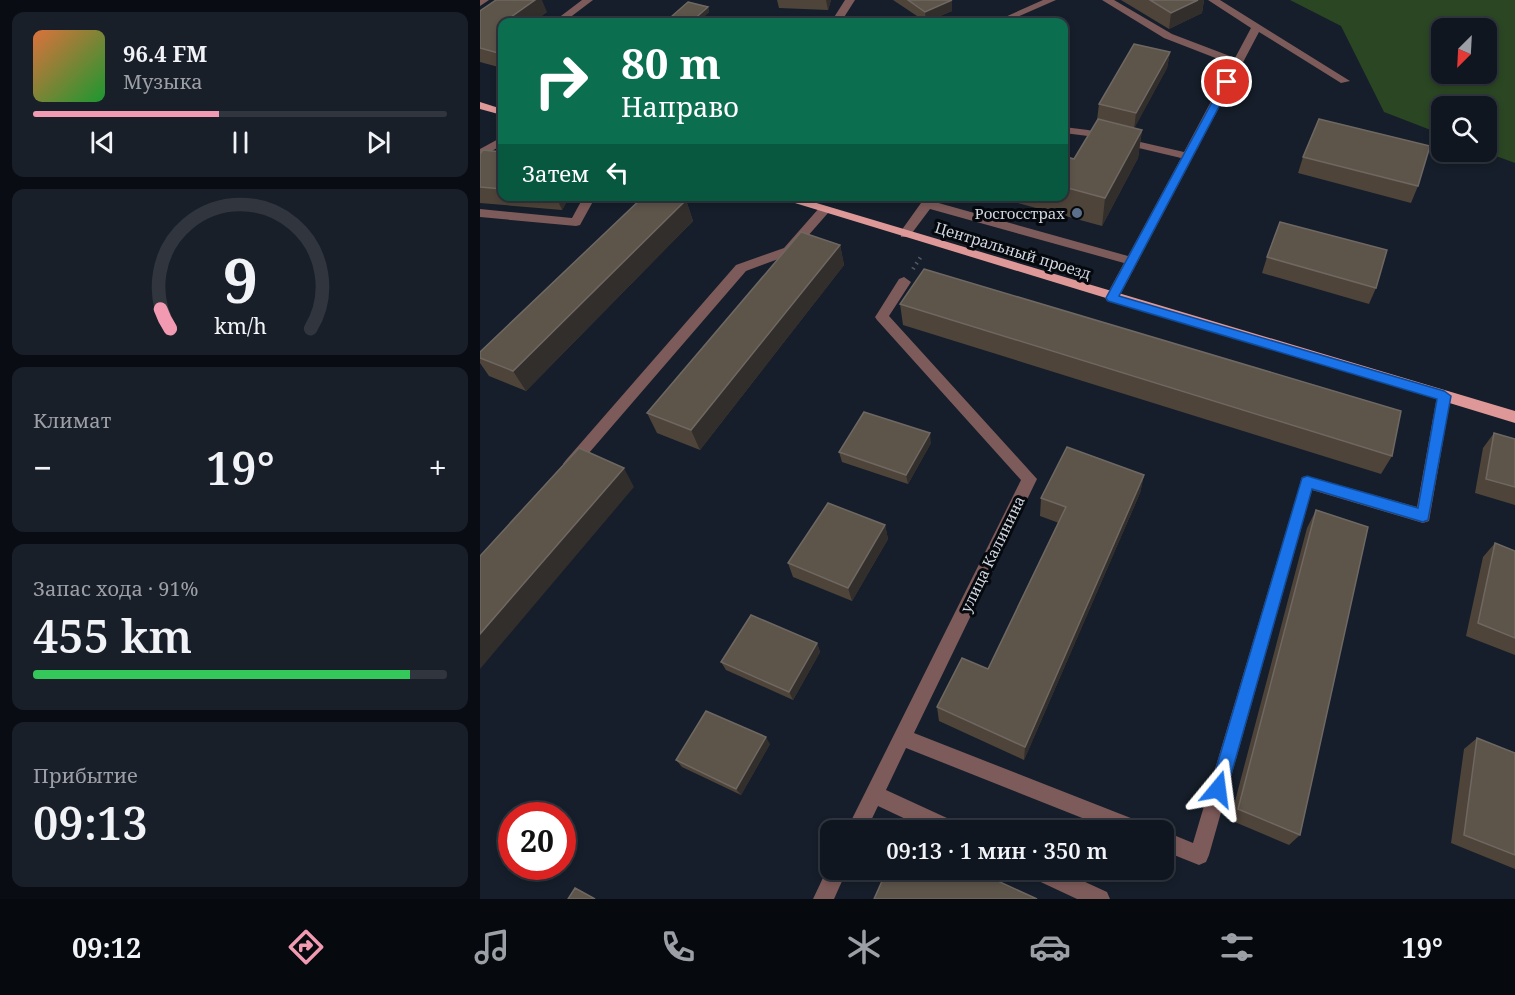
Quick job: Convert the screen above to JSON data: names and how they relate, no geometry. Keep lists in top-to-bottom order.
{
  "streets": {
    "main road": ["Центральный проезд"],
    "street": ["улица Калинина"]
  },
  "places": ["Росгосстрах"],
  "north": "bottom left",
  "page": {
    "turn": ["80 m", "Направо"],
    "song": ["96.4 FM", "Музыка"],
    "then": "Затем",
    "tile": [
      "Климат",
      ["Запас хода · 91%", "455 km"],
      ["Прибытие", "09:13"]
    ],
    "heat": ["−", "19°", "+"],
    "limit": "20",
    "trip": "09:13 · 1 мин · 350 m",
    "tabs": ["09:12", "19°"],
    "gauge": ["9", "km/h"]
  }
}
